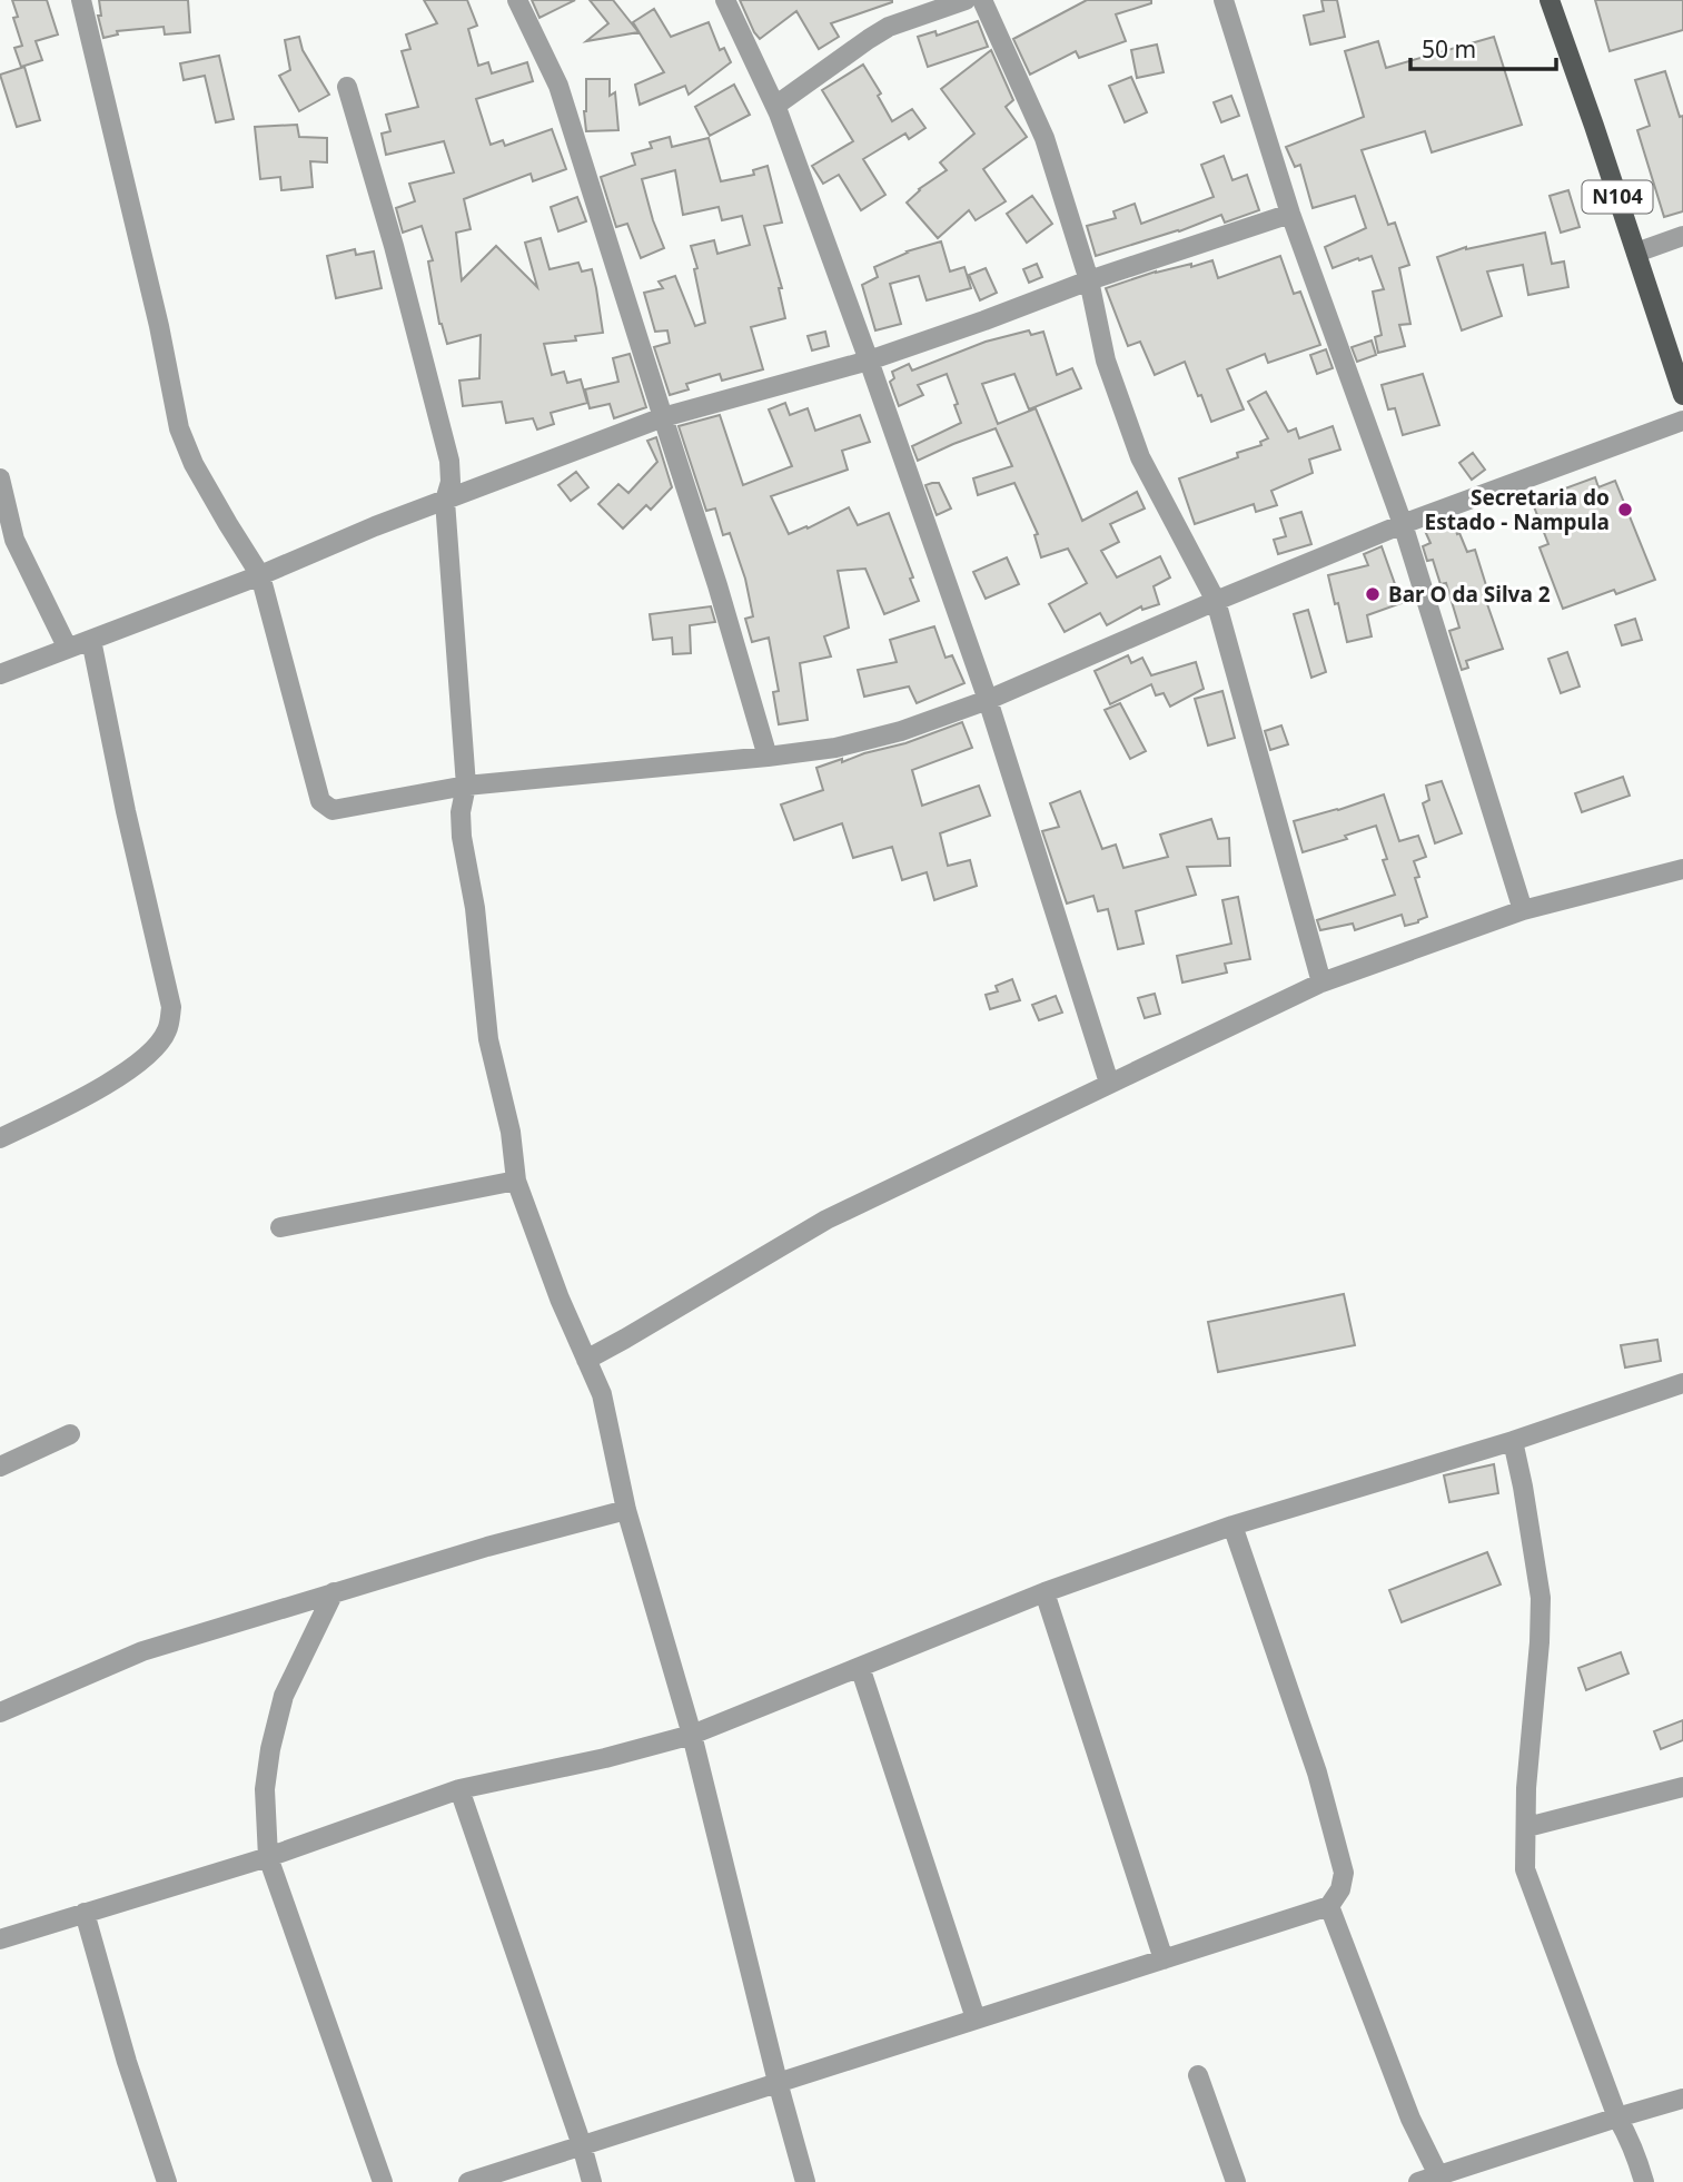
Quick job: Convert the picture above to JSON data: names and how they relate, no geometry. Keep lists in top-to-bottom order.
{
  "streets": {
    "main road": ["N104"]
  },
  "places": ["Secretaria do Estado - Nampula", "Bar O da Silva 2"],
  "scale_bar": "50 m"
}
